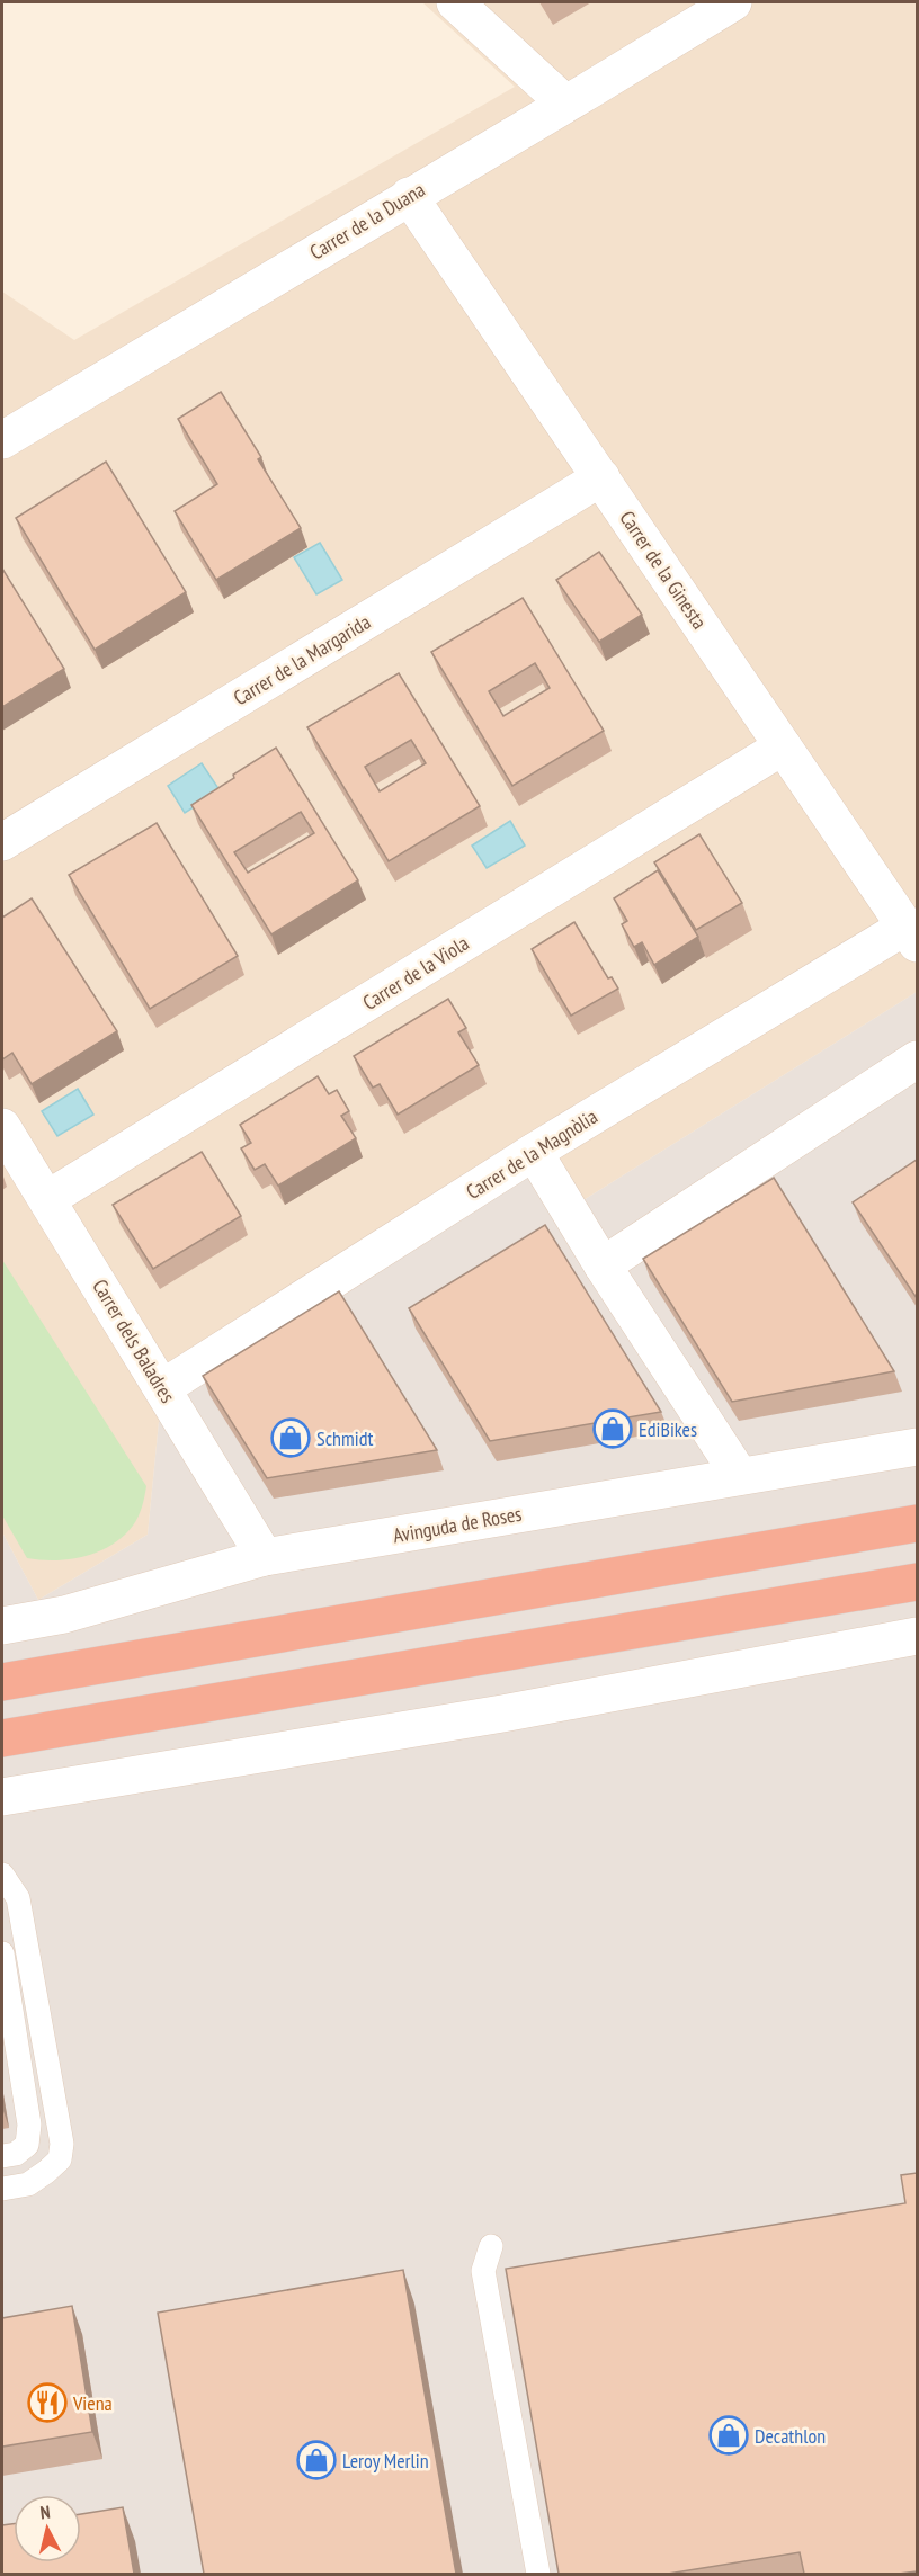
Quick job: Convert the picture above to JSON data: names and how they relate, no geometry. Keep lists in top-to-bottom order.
{
  "streets": {
    "street": [
      "Carrer de la Duana",
      "Carrer de la Ginesta",
      "Carrer de la Margarida",
      "Carrer de la Viola",
      "Carrer de la Magnòlia",
      "Carrer dels Baladres",
      "Avinguda de Roses"
    ]
  },
  "crossings": [
    ["Carrer de la Duana", "Carrer de la Ginesta"],
    ["Carrer de la Ginesta", "Carrer de la Margarida"],
    ["Carrer de la Ginesta", "Carrer de la Viola"],
    ["Carrer de la Ginesta", "Carrer de la Magnòlia"],
    ["Carrer de la Viola", "Carrer dels Baladres"],
    ["Carrer de la Magnòlia", "Carrer dels Baladres"],
    ["Carrer dels Baladres", "Avinguda de Roses"]
  ],
  "places": {
    "shop": [
      "EdiBikes",
      "Schmidt",
      "Decathlon",
      "Leroy Merlin"
    ],
    "restaurant": ["Viena"]
  },
  "north": "top"
}
